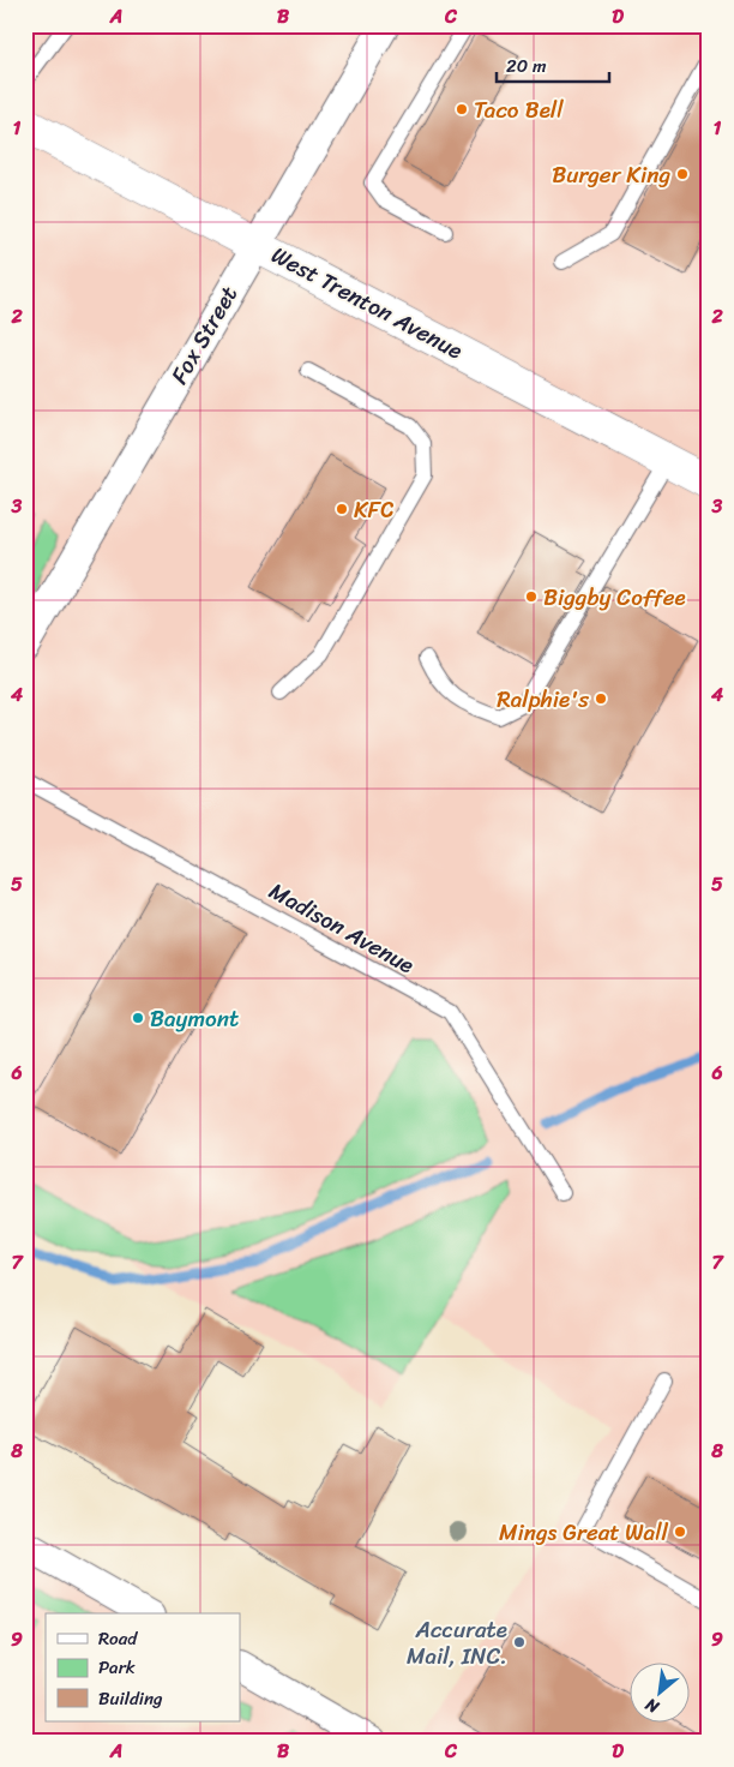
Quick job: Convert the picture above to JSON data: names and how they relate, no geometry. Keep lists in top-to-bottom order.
{
  "streets": {
    "main road": ["West Trenton Avenue"],
    "street": ["Fox Street"],
    "lane": ["Madison Avenue"]
  },
  "crossings": [
    ["West Trenton Avenue", "Fox Street"]
  ],
  "places": [
    "Taco Bell",
    "Burger King",
    "KFC",
    "Biggby Coffee",
    "Ralphie's",
    "Baymont",
    "Mings Great Wall",
    "Accurate Mail, INC."
  ],
  "legend": ["Road", "Park", "Building"],
  "scale_bar": "20 m",
  "north": "bottom left",
  "grid": {
    "columns": [
      "A",
      "B",
      "C",
      "D"
    ],
    "rows": [
      "1",
      "2",
      "3",
      "4",
      "5",
      "6",
      "7",
      "8",
      "9"
    ]
  }
}
